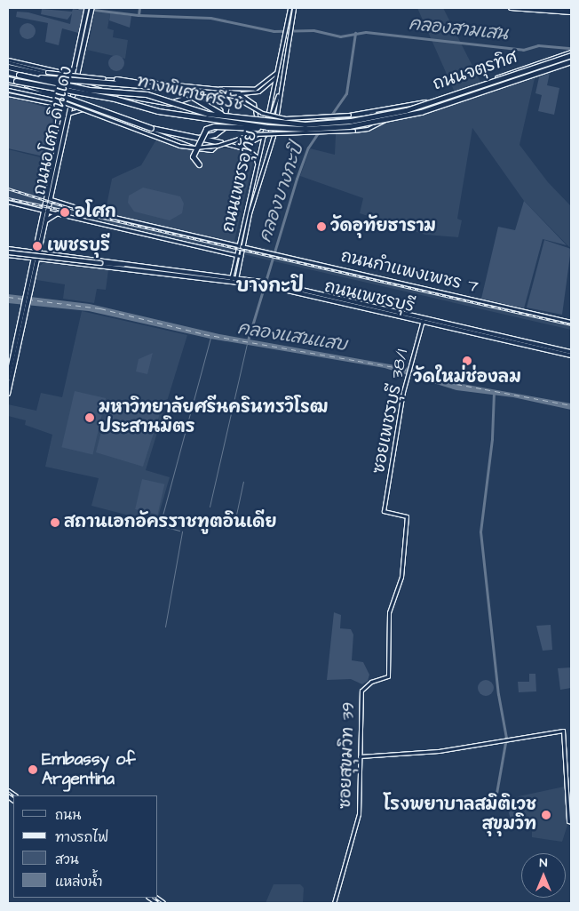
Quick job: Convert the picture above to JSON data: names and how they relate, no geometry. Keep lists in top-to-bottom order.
{
  "streets": {
    "highway": ["ทางพิเศษศรีรัช"],
    "main road": [
      "ถนนจตุรทิศ",
      "ถนนอโศก-ดินแดง",
      "ถนนเพชรอุทัย",
      "ถนนกำแพงเพชร 7",
      "ถนนเพชรบุรี",
      "ซอยเพชรบุรี 38/1",
      "ซอยสุขุมวิท 39"
    ]
  },
  "crossings": [
    ["ถนนจตุรทิศ", "ทางพิเศษศรีรัช"],
    ["ถนนจตุรทิศ", "ถนนเพชรอุทัย"],
    ["ทางพิเศษศรีรัช", "ถนนเพชรอุทัย"],
    ["ถนนอโศก-ดินแดง", "ถนนเพชรบุรี"],
    ["ถนนเพชรอุทัย", "ถนนกำแพงเพชร 7"],
    ["ถนนเพชรอุทัย", "ถนนเพชรบุรี"],
    ["ถนนเพชรบุรี", "ซอยเพชรบุรี 38/1"],
    ["ซอยเพชรบุรี 38/1", "ซอยสุขุมวิท 39"]
  ],
  "districts": ["บางกะปิ"],
  "water": ["คลองสามเสน", "คลองบางกะปิ", "คลองแสนแสบ"],
  "places": [
    "อโศก",
    "วัดอุทัยธาราม",
    "เพชรบุรี",
    "วัดใหม่ช่องลม",
    "มหาวิทยาลัยศรีนครินทรวิโรฒ ประสานมิตร",
    "สถานเอกอัครราชทูตอินเดีย",
    "Embassy of Argentina",
    "โรงพยาบาลสมิติเวช สุขุมวิท"
  ],
  "legend": [
    "ถนน",
    "ทางรถไฟ",
    "สวน",
    "แหล่งน้ำ"
  ],
  "north": "top"
}
